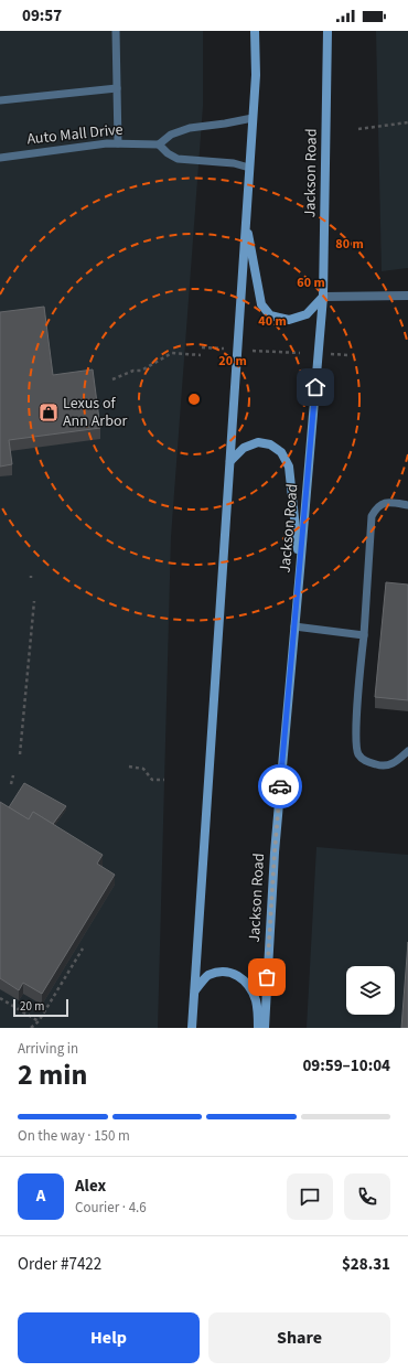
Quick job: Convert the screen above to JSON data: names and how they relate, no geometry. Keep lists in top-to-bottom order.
{
  "streets": {
    "main road": ["Jackson Road"],
    "lane": ["Auto Mall Drive"]
  },
  "places": {
    "shop": ["Lexus of Ann Arbor"]
  },
  "scale_bar": "20 m",
  "page": {
    "status": "09:57",
    "scale": "20 m",
    "heading": ["2 min", "Arriving in", "09:59–10:04"],
    "panel": [
      "Alex",
      "Courier · 4.6",
      "Order #7422",
      "$28.31"
    ],
    "bar": "On the way · 150 m",
    "round": "A",
    "buttons": ["Help", "Share"]
  },
  "rings": [
    "80 m",
    "60 m",
    "40 m",
    "20 m"
  ]
}
